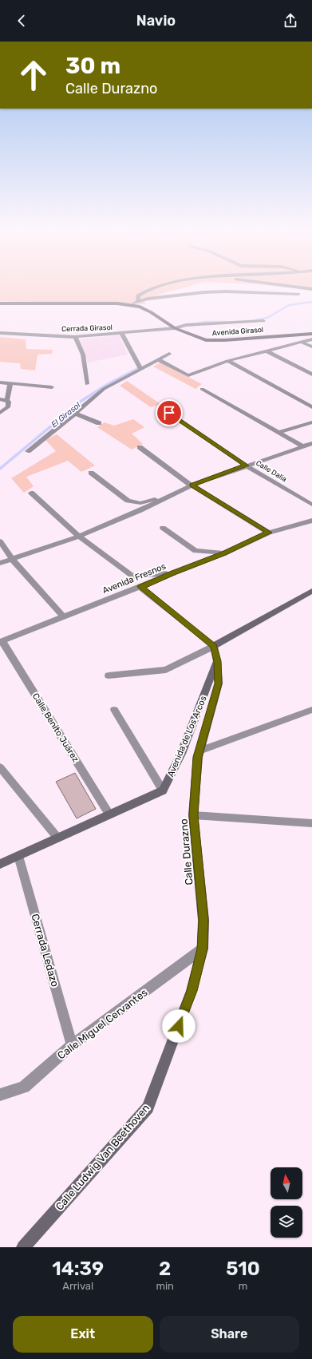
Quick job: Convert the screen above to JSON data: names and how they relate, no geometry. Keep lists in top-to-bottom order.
{
  "streets": {
    "street": [
      "Cerrada Girasol",
      "Avenida Girasol",
      "Calle Dalia",
      "Avenida Fresnos",
      "Calle Benito Juárez",
      "Avenida de Los Arcos",
      "Calle Durazno",
      "Cerrada Ledazo",
      "Calle Miguel Cervantes",
      "Calle Ludwig Van Beethoven"
    ]
  },
  "crossings": [
    ["Cerrada Girasol", "Avenida Girasol"],
    ["Avenida Fresnos", "Calle Benito Juárez"],
    ["Avenida de Los Arcos", "Calle Durazno"],
    ["Calle Durazno", "Calle Miguel Cervantes"],
    ["Calle Durazno", "Calle Ludwig Van Beethoven"],
    ["Cerrada Ledazo", "Calle Miguel Cervantes"],
    ["Calle Miguel Cervantes", "Calle Ludwig Van Beethoven"]
  ],
  "water": ["El Girasol"],
  "north": "top",
  "page": {
    "header": "Navio",
    "turn": ["30 m", "Calle Durazno"],
    "eta": [
      "14:39",
      "Arrival",
      "2",
      "min",
      "510",
      "m"
    ],
    "buttons": ["Exit", "Share"]
  }
}
